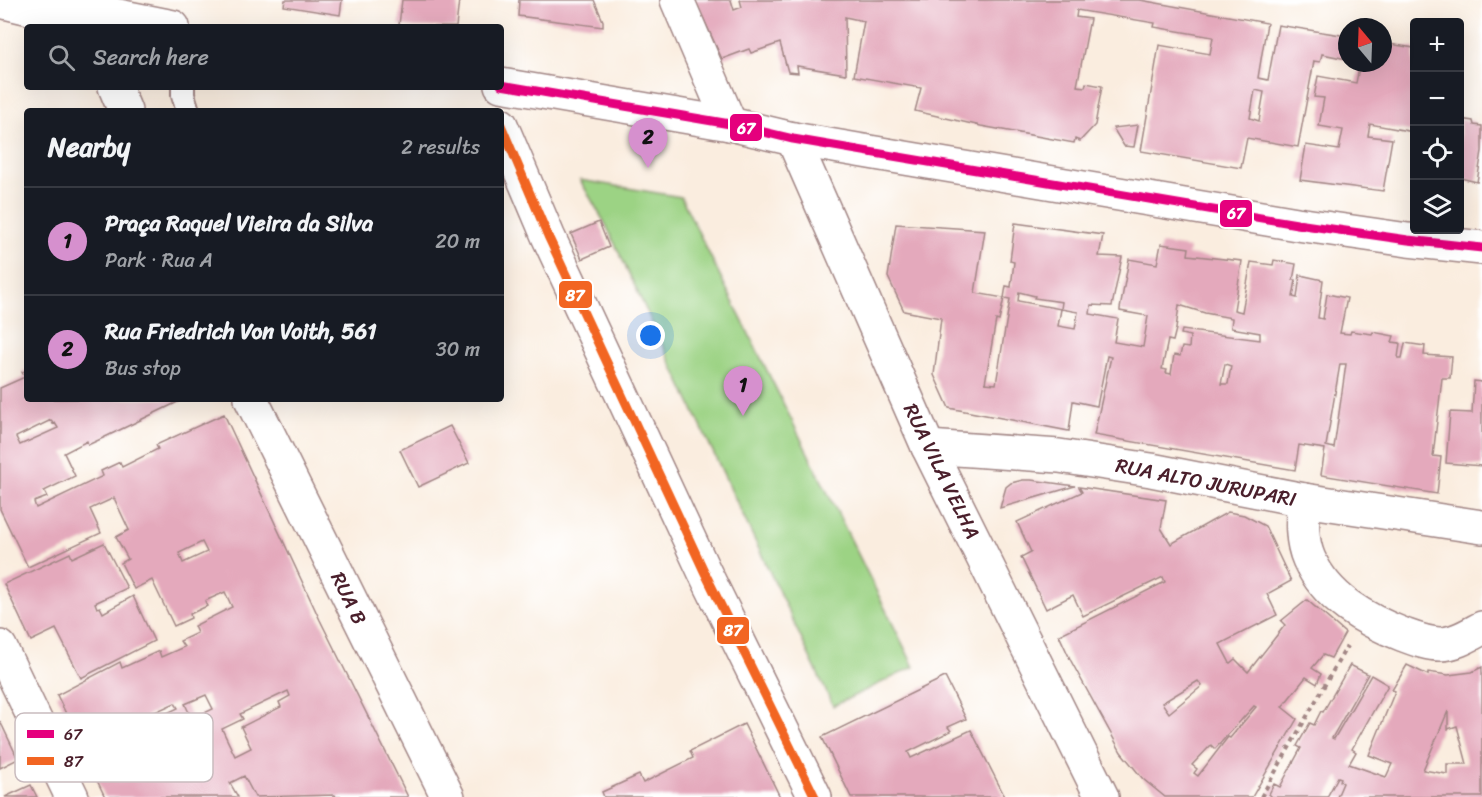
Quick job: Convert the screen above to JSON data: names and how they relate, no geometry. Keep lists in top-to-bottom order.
{
  "streets": {
    "street": ["RUA VILA VELHA", "RUA ALTO JURUPARI", "RUA B"]
  },
  "crossings": [
    ["RUA VILA VELHA", "RUA ALTO JURUPARI"]
  ],
  "lines": ["transit line 67", "transit line 87"],
  "legend": ["67", "87"],
  "north": "top",
  "page": {
    "map_buttons": ["+", "−"],
    "search": "Search here",
    "heading": ["Nearby", "2 results"],
    "pins": ["2", "1"],
    "list": [
      {
        "mark": "1",
        "name": "Praça Raquel Vieira da Silva",
        "note": "Park · Rua A",
        "value": "20 m"
      },
      {
        "mark": "2",
        "name": "Rua Friedrich Von Voith, 561",
        "note": "Bus stop",
        "value": "30 m"
      }
    ]
  }
}
